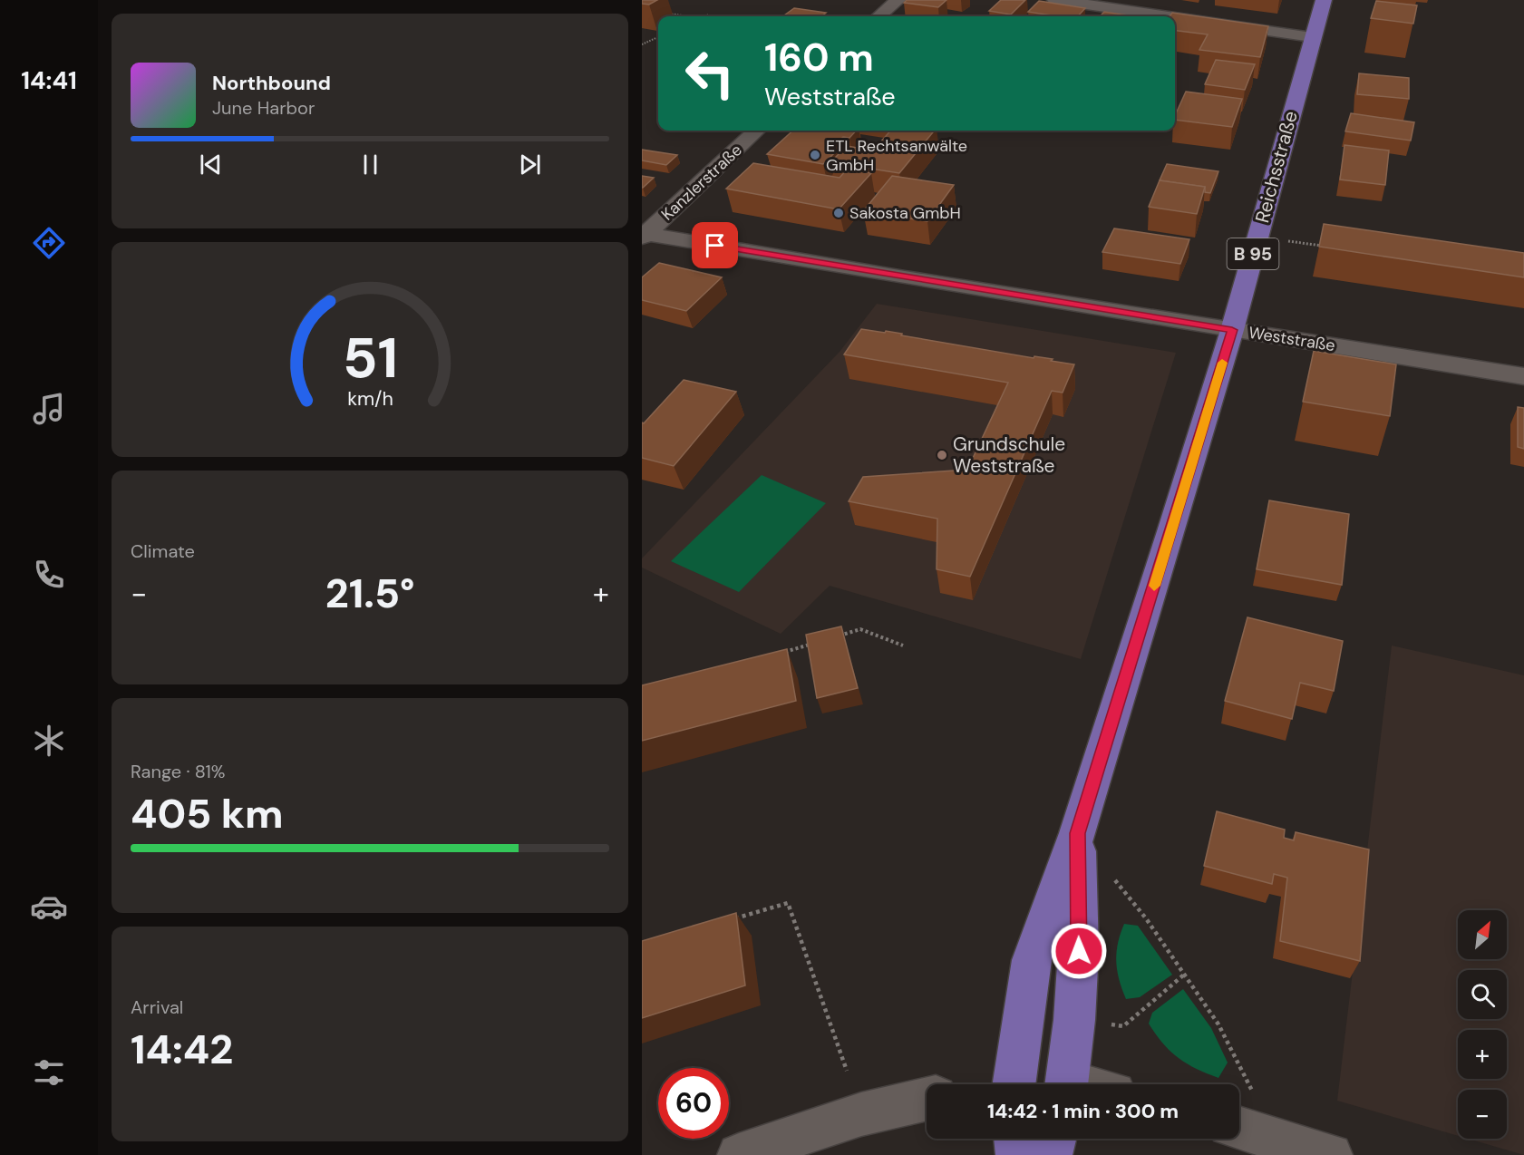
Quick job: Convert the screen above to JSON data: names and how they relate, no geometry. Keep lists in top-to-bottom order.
{
  "streets": {
    "main road": ["Reichsstraße", "B 95"],
    "street": ["Kanzlerstraße", "Weststraße"]
  },
  "crossings": [
    ["Reichsstraße", "Weststraße"],
    ["Kanzlerstraße", "Weststraße"]
  ],
  "places": ["ETL Rechtsanwälte GmbH", "Sakosta GmbH", "Grundschule Weststraße"],
  "north": "top right",
  "page": {
    "tabs": "14:41",
    "turn": ["160 m", "Weststraße"],
    "song": ["Northbound", "June Harbor"],
    "tile": [
      "Climate",
      ["Range · 81%", "405 km"],
      ["Arrival", "14:42"]
    ],
    "heat": ["−", "21.5°", "+"],
    "map_buttons": ["+", "−"],
    "limit": "60",
    "trip": "14:42 · 1 min · 300 m",
    "gauge": ["51", "km/h"]
  }
}
